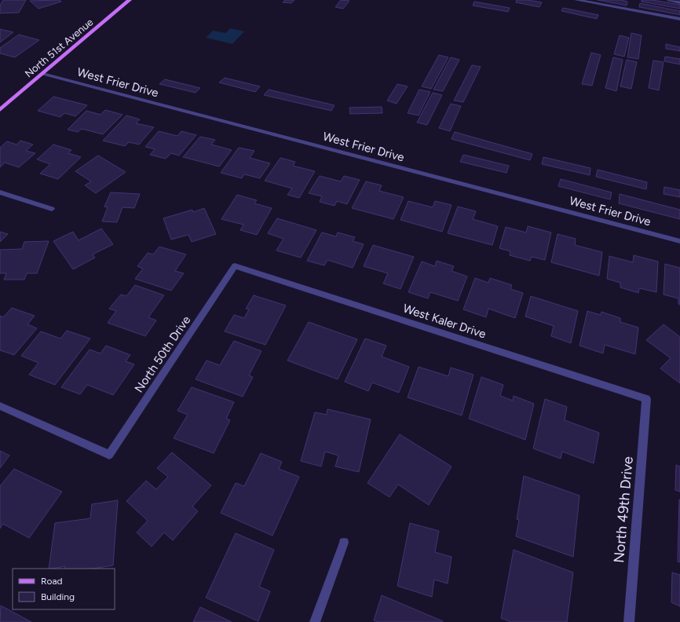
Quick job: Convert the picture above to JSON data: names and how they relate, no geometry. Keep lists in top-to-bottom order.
{
  "streets": {
    "main road": ["North 51st Avenue"],
    "street": [
      "West Frier Drive",
      "West Kaler Drive",
      "North 50th Drive",
      "North 49th Drive"
    ]
  },
  "crossings": [
    ["North 51st Avenue", "West Frier Drive"],
    ["West Kaler Drive", "North 50th Drive"],
    ["West Kaler Drive", "North 49th Drive"]
  ],
  "legend": ["Road", "Building"]
}
